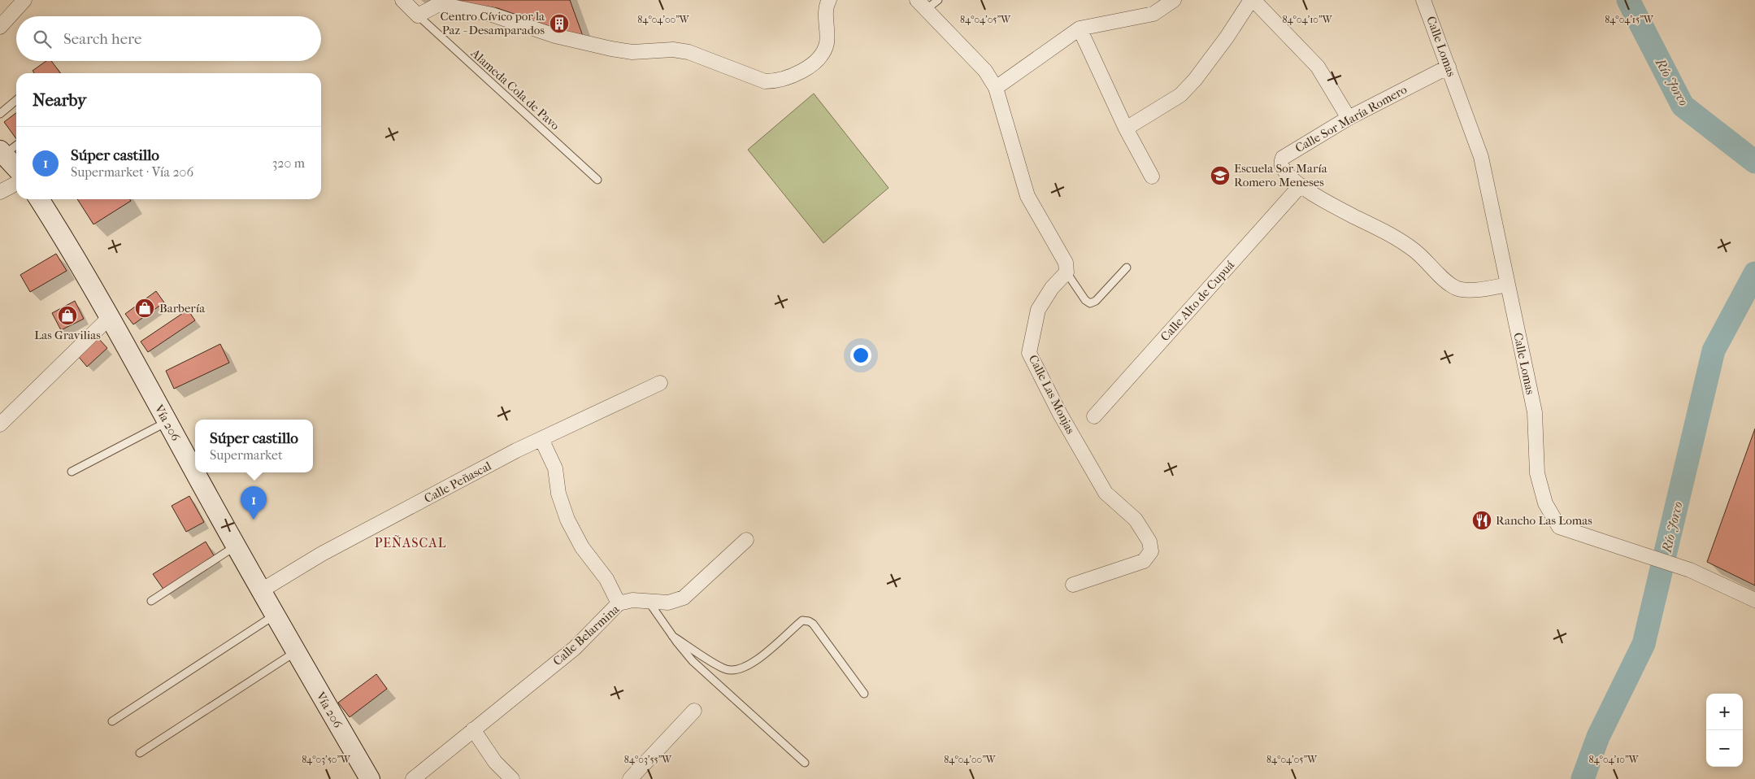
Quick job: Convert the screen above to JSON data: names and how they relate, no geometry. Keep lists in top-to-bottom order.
{
  "streets": {
    "main road": ["Vía 206"],
    "street": [
      "Calle Lomas",
      "Calle Sor María Romero",
      "Calle Alto de Cupuá",
      "Calle Las Monjas",
      "Calle Peñascal",
      "Calle Belarmina"
    ],
    "lane": ["Alameda Cola de Pavo"]
  },
  "crossings": [
    ["Calle Lomas", "Calle Sor María Romero"],
    ["Calle Sor María Romero", "Calle Alto de Cupuá"],
    ["Vía 206", "Calle Peñascal"]
  ],
  "districts": ["PEÑASCAL"],
  "water": ["Río Jorco"],
  "places": {
    "building": ["Centro Cívico por la Paz - Desamparados"],
    "school or university": ["Escuela Sor María Romero Meneses"],
    "shop": ["Barbería", "Las Gravilias"],
    "restaurant": ["Rancho Las Lomas"]
  },
  "page": {
    "search": "Search here",
    "heading": "Nearby",
    "list": [
      {
        "mark": "1",
        "name": "Súper castillo",
        "note": "Supermarket · Vía 206",
        "value": "320 m"
      }
    ],
    "popup": ["Súper castillo", "Supermarket"],
    "pins": "1",
    "map_buttons": ["+", "−"]
  },
  "coordinates": [
    "84°04'00\"W",
    "84°04'05\"W",
    "84°04'10\"W",
    "84°04'15\"W",
    "84°03'50\"W",
    "84°03'55\"W"
  ]
}
